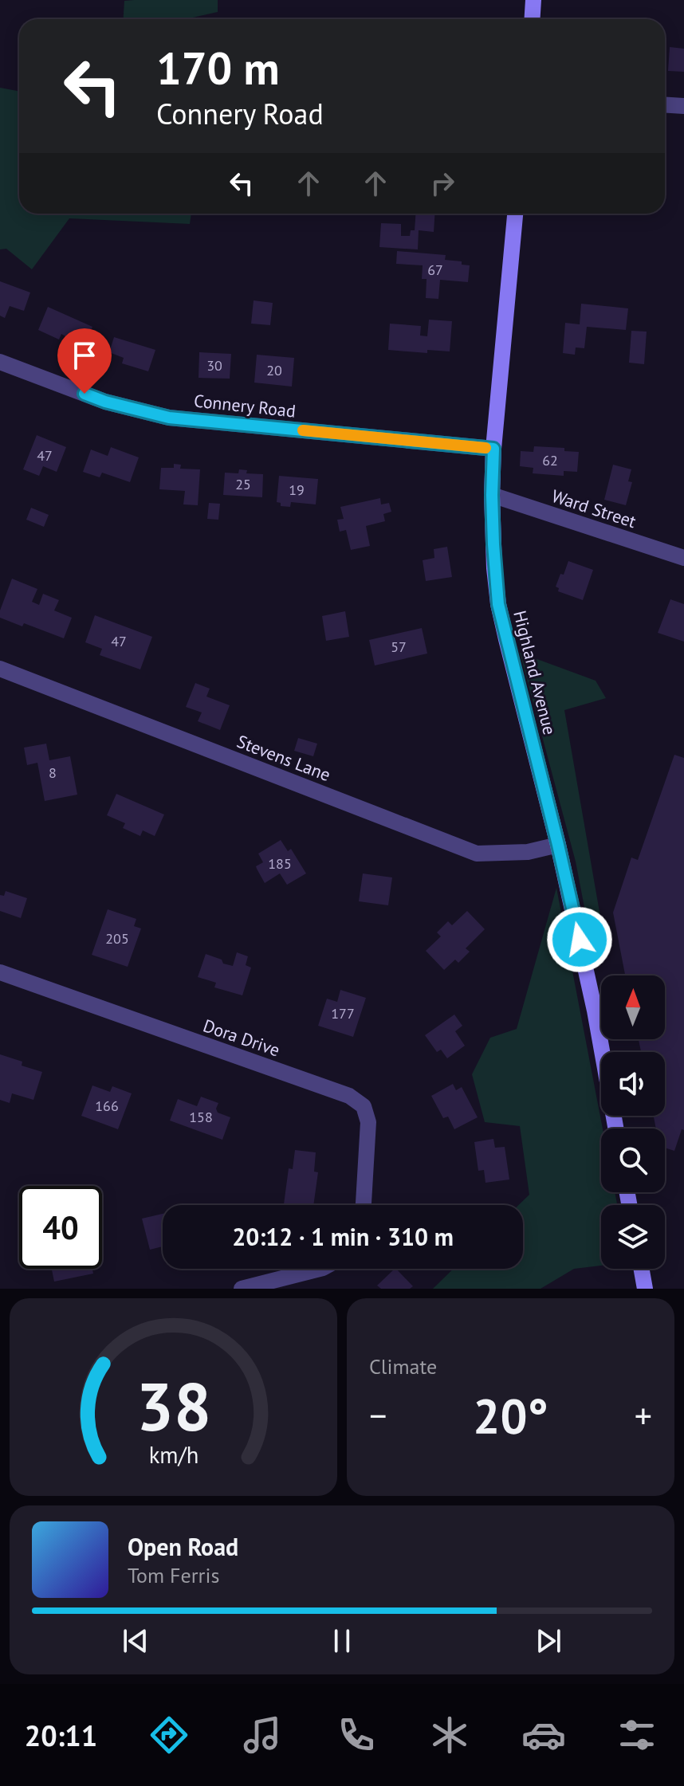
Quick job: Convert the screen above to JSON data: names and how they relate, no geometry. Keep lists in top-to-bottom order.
{
  "streets": {
    "street": [
      "Connery Road",
      "Ward Street",
      "Highland Avenue",
      "Stevens Lane",
      "Dora Drive"
    ]
  },
  "crossings": [
    ["Connery Road", "Highland Avenue"],
    ["Ward Street", "Highland Avenue"],
    ["Highland Avenue", "Stevens Lane"]
  ],
  "house_numbers": [
    "67",
    "30",
    "20",
    "47",
    "62",
    "25",
    "19",
    "47",
    "57",
    "8",
    "185",
    "205",
    "177",
    "166",
    "158"
  ],
  "north": "top",
  "page": {
    "turn": ["170 m", "Connery Road"],
    "limit": "40",
    "trip": "20:12 · 1 min · 310 m",
    "tile": "Climate",
    "heat": ["−", "20°", "+"],
    "song": ["Open Road", "Tom Ferris"],
    "tabs": "20:11",
    "gauge": ["38", "km/h"]
  }
}
